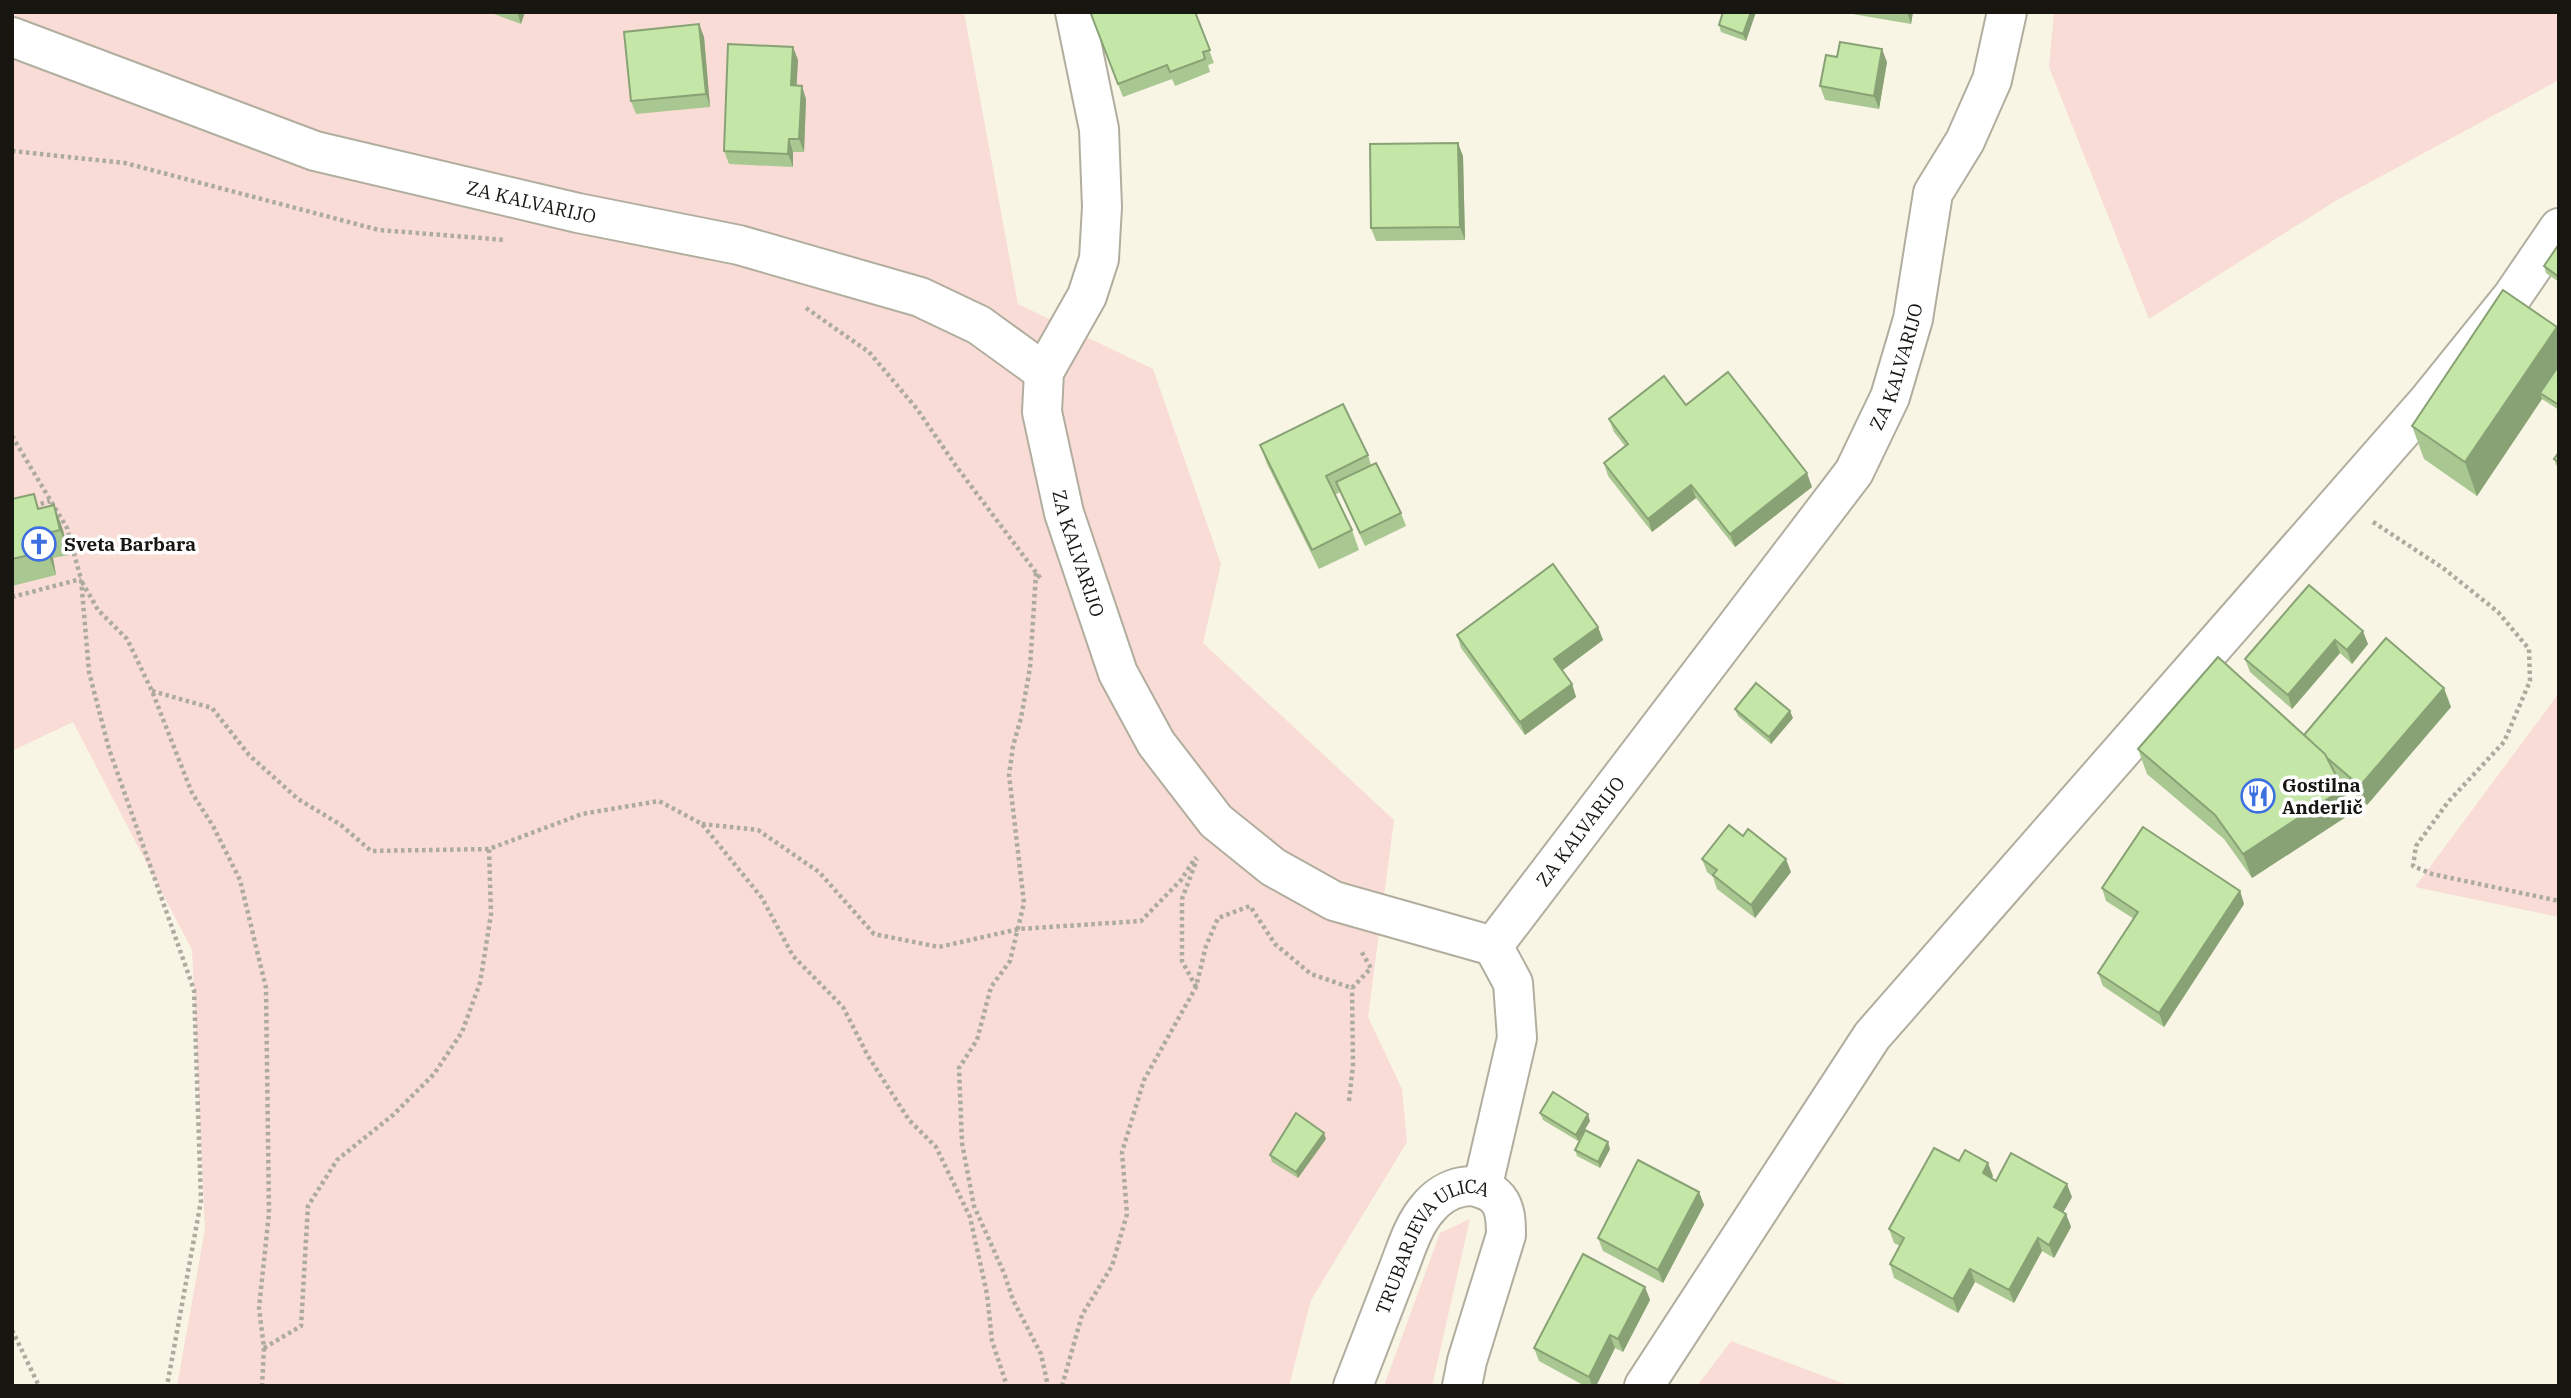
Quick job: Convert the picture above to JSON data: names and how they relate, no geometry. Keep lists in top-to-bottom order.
{
  "streets": {
    "street": ["ZA KALVARIJO", "TRUBARJEVA ULICA"]
  },
  "crossings": [
    ["ZA KALVARIJO", "TRUBARJEVA ULICA"]
  ],
  "places": {
    "church": ["Sveta Barbara"],
    "restaurant": ["Gostilna Anderlič"]
  }
}
